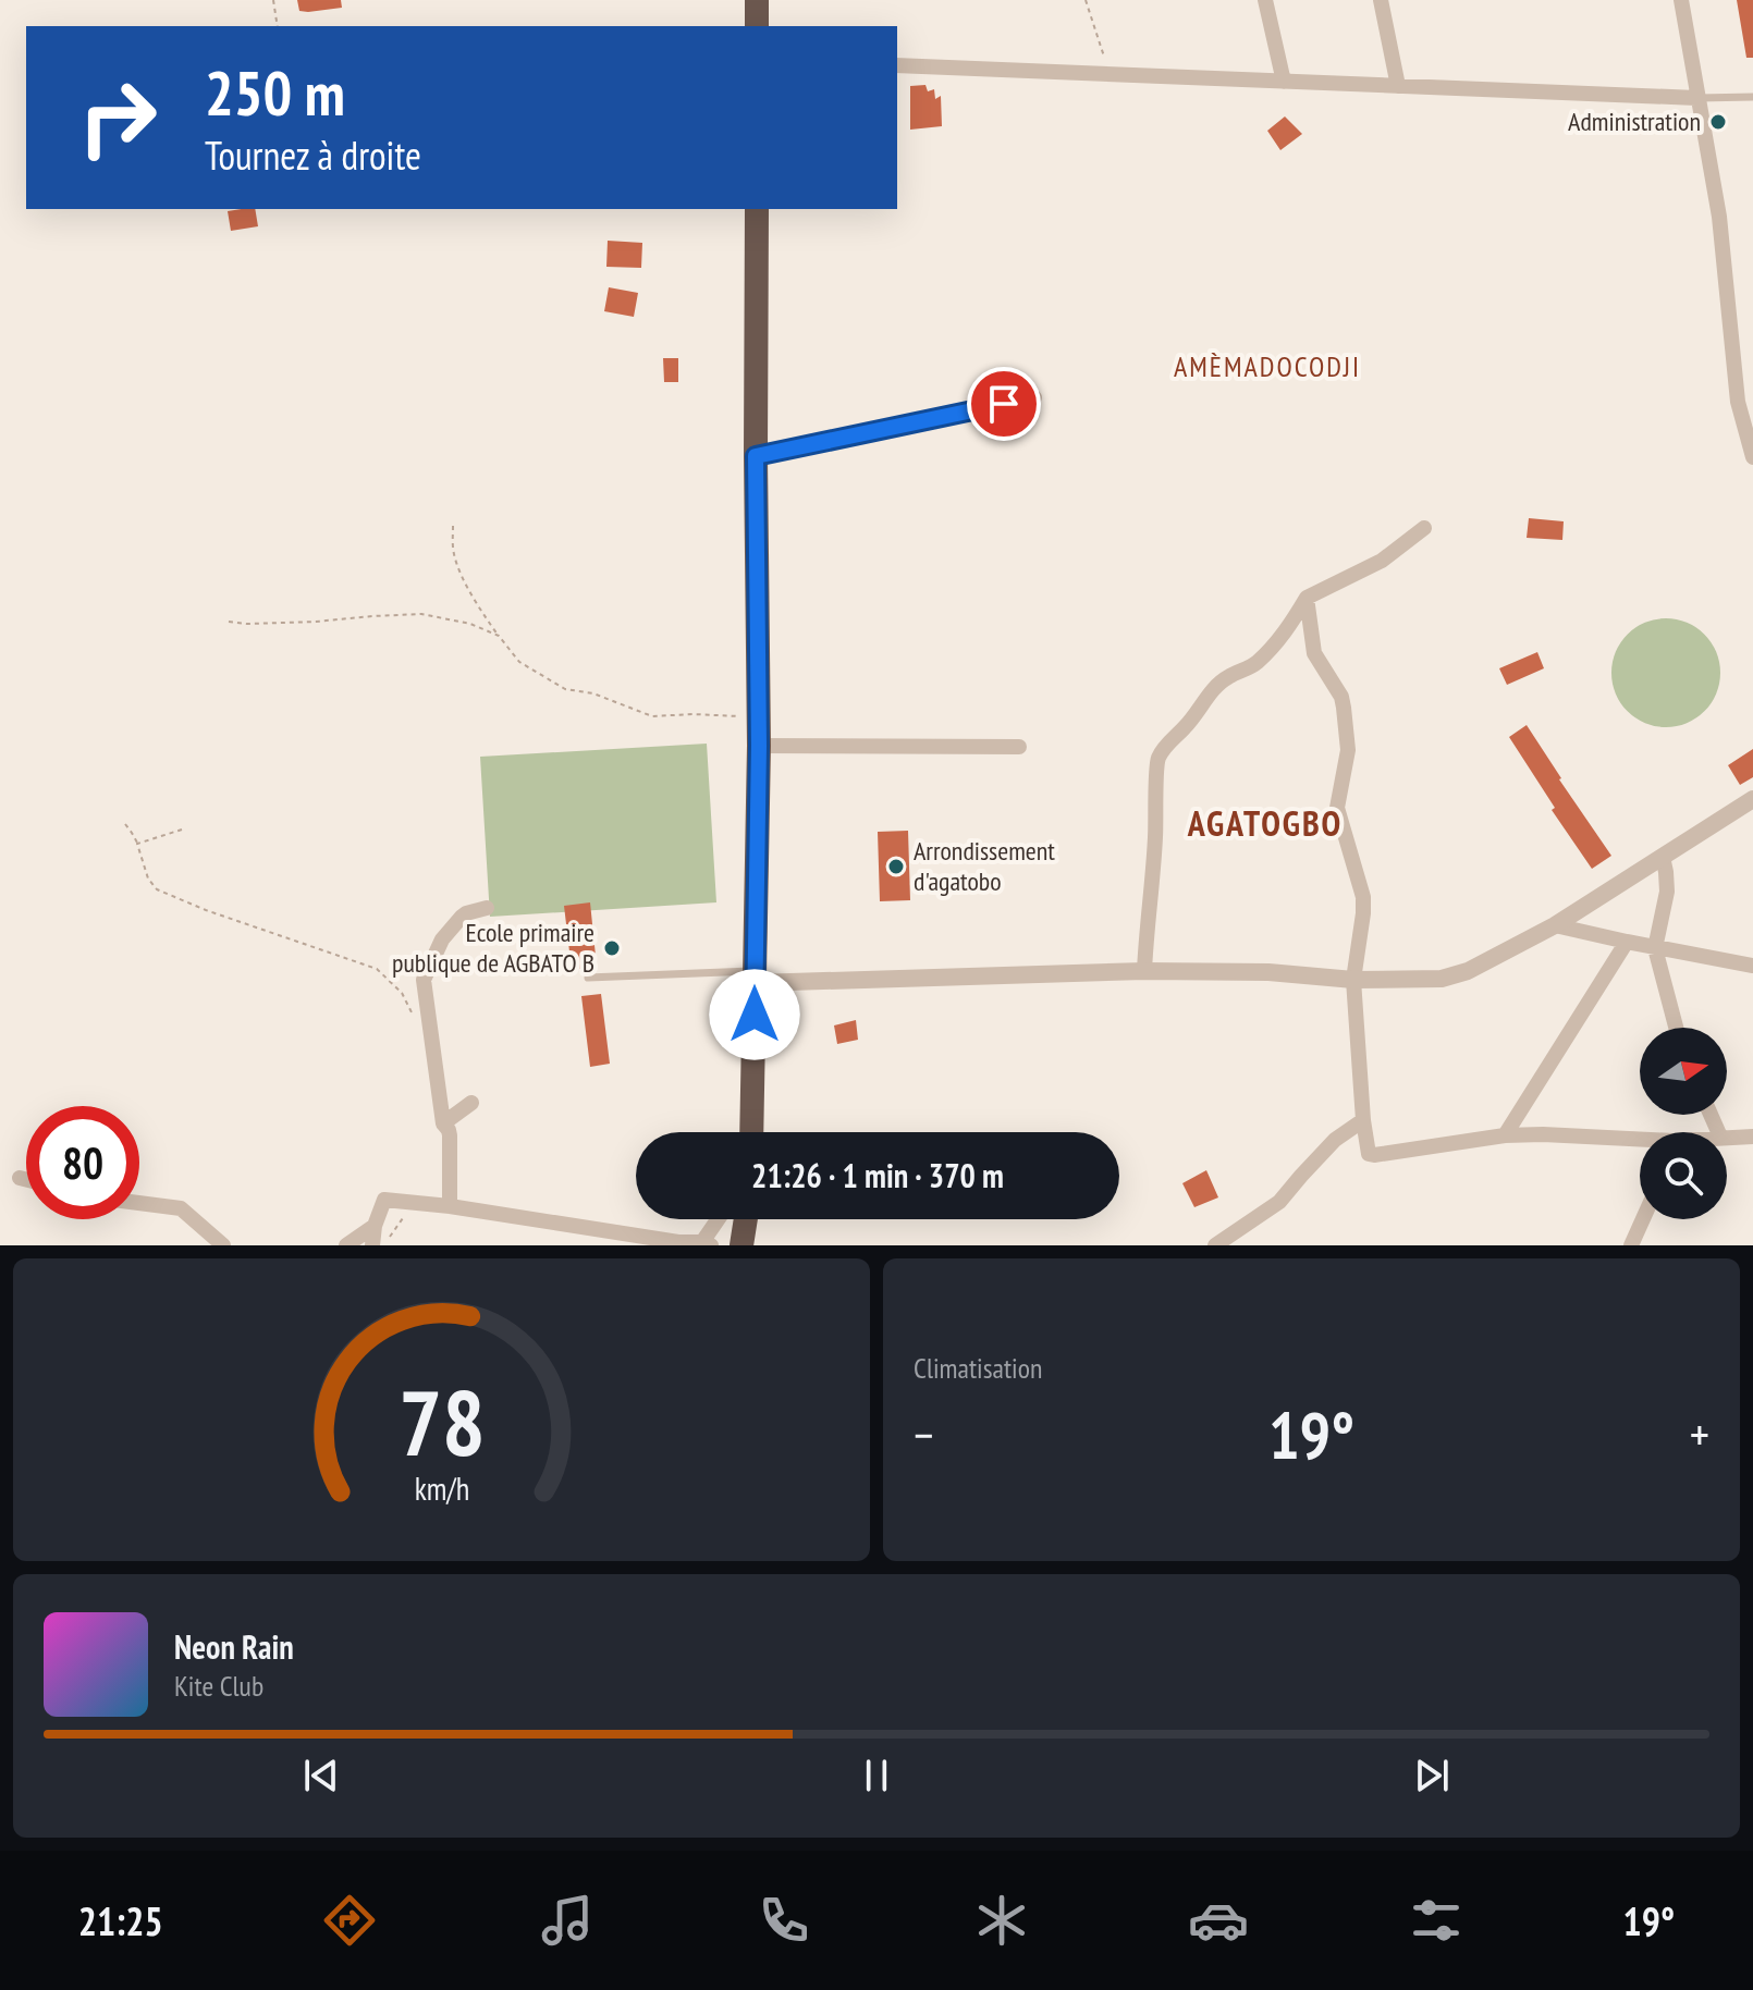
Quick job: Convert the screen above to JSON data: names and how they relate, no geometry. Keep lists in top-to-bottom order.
{
  "districts": ["AMÈMADOCODJI", "AGATOGBO"],
  "places": ["Administration", "Arrondissement d'agatobo", "Ecole primaire publique de AGBATO B"],
  "north": "right",
  "page": {
    "turn": ["250 m", "Tournez à droite"],
    "limit": "80",
    "trip": "21:26 · 1 min · 370 m",
    "tile": "Climatisation",
    "heat": ["−", "19°", "+"],
    "song": ["Neon Rain", "Kite Club"],
    "tabs": ["21:25", "19°"],
    "gauge": ["78", "km/h"]
  }
}
